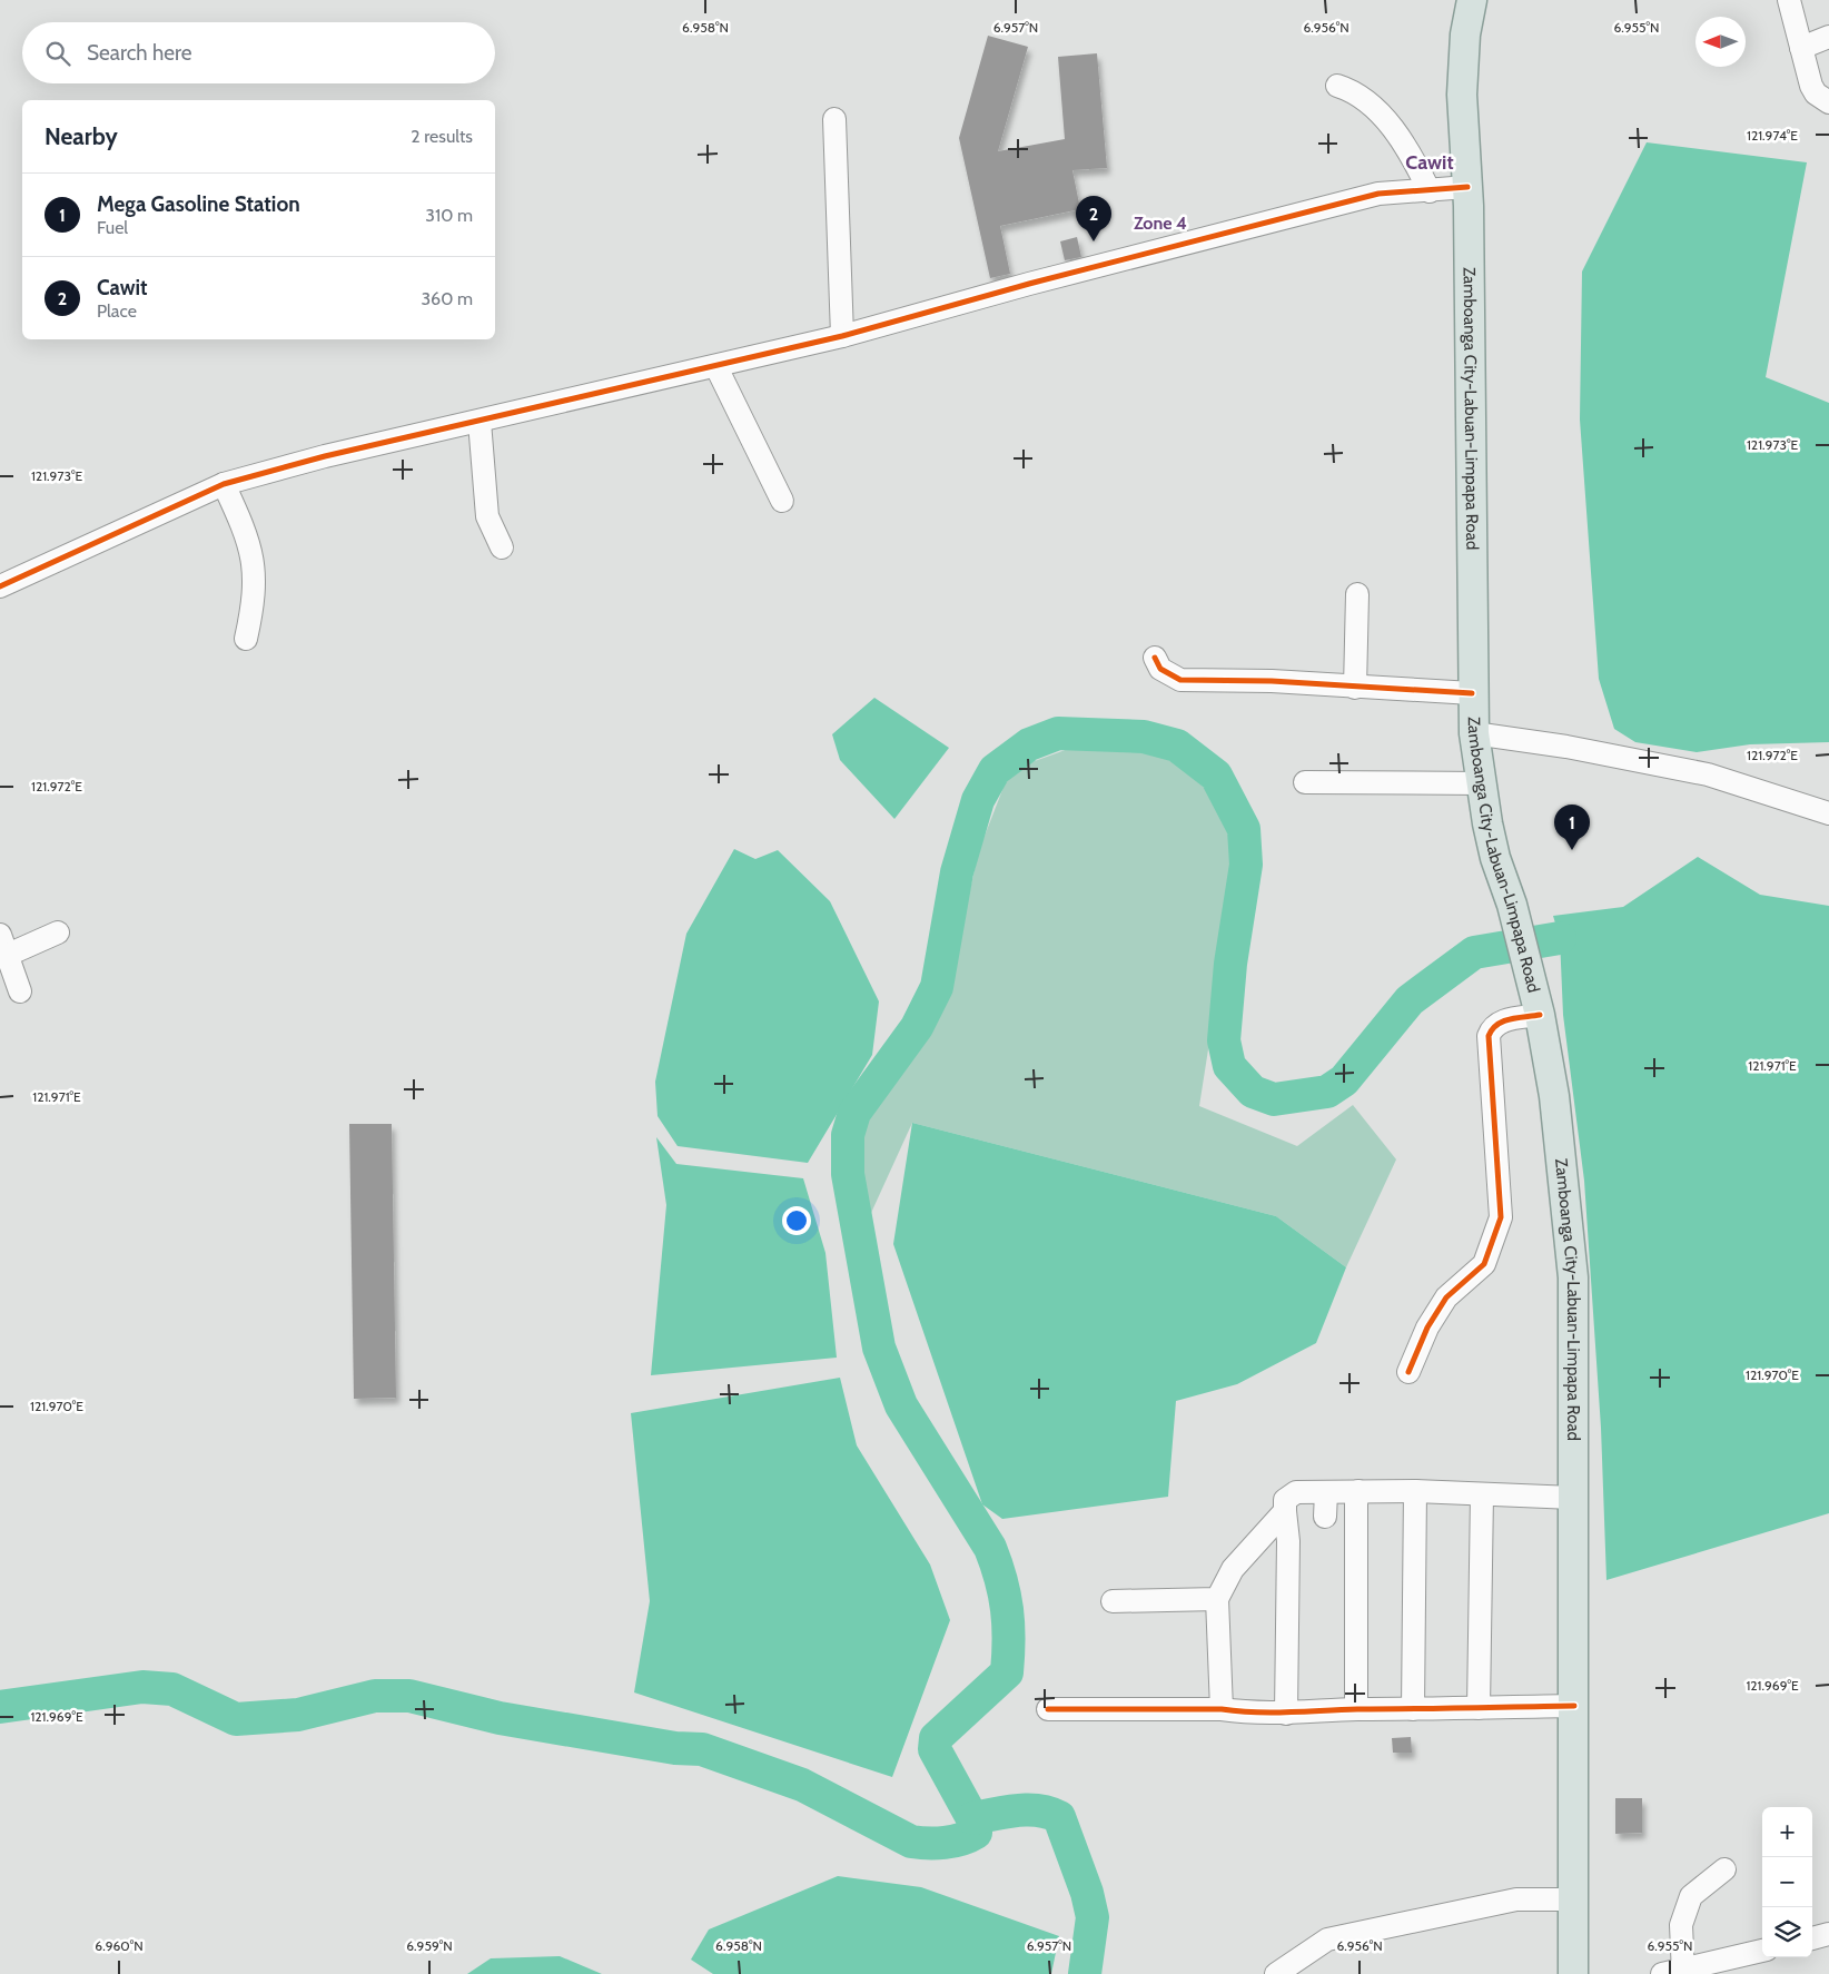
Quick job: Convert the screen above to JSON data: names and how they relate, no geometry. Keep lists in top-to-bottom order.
{
  "streets": {
    "main road": ["Zamboanga City-Labuan-Limpapa Road"]
  },
  "districts": ["Cawit", "Zone 4"],
  "north": "left",
  "page": {
    "search": "Search here",
    "heading": ["Nearby", "2 results"],
    "list": [
      {
        "mark": "1",
        "name": "Mega Gasoline Station",
        "note": "Fuel",
        "value": "310 m"
      },
      {
        "mark": "2",
        "name": "Cawit",
        "note": "Place",
        "value": "360 m"
      }
    ],
    "pins": ["2", "1"],
    "map_buttons": ["+", "−"]
  },
  "coordinates": [
    "6.958°N",
    "6.957°N",
    "6.956°N",
    "6.955°N",
    "121.974°E",
    "121.973°E",
    "121.972°E",
    "121.971°E",
    "121.970°E",
    "121.969°E",
    "6.960°N",
    "6.959°N"
  ]
}
